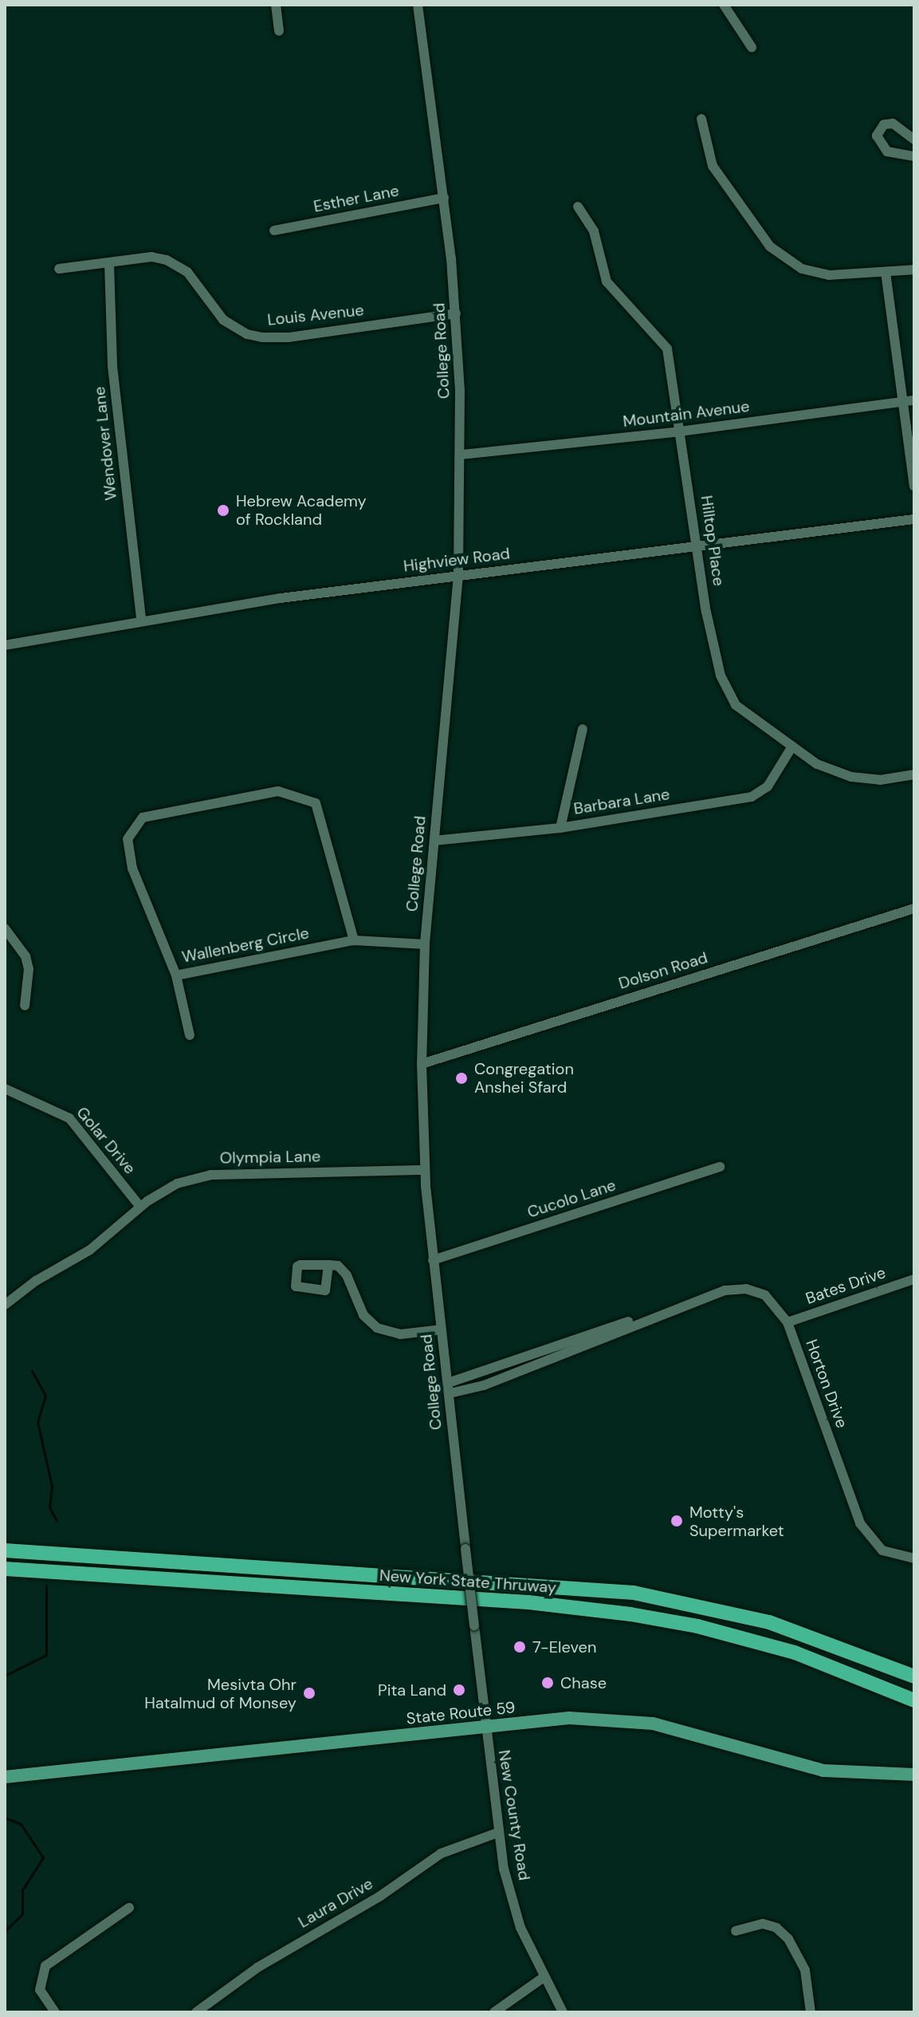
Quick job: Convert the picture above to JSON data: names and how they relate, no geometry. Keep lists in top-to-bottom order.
{
  "streets": {
    "highway": ["New York State Thruway"],
    "main road": ["State Route 59"],
    "street": [
      "Esther Lane",
      "Louis Avenue",
      "College Road",
      "Mountain Avenue",
      "Wendover Lane",
      "Hilltop Place",
      "Highview Road",
      "Barbara Lane",
      "Wallenberg Circle",
      "Dolson Road",
      "Golar Drive",
      "Olympia Lane",
      "Cucolo Lane",
      "Bates Drive",
      "Horton Drive",
      "New County Road",
      "Laura Drive"
    ]
  },
  "crossings": [
    ["Esther Lane", "College Road"],
    ["Louis Avenue", "College Road"],
    ["Louis Avenue", "Wendover Lane"],
    ["College Road", "Mountain Avenue"],
    ["College Road", "Highview Road"],
    ["College Road", "Barbara Lane"],
    ["College Road", "Wallenberg Circle"],
    ["College Road", "Dolson Road"],
    ["College Road", "Olympia Lane"],
    ["College Road", "Cucolo Lane"],
    ["College Road", "Horton Drive"],
    ["College Road", "State Route 59"],
    ["College Road", "New County Road"],
    ["Mountain Avenue", "Hilltop Place"],
    ["Wendover Lane", "Highview Road"],
    ["Hilltop Place", "Highview Road"],
    ["Hilltop Place", "Barbara Lane"],
    ["Golar Drive", "Olympia Lane"],
    ["Bates Drive", "Horton Drive"],
    ["State Route 59", "New County Road"],
    ["New County Road", "Laura Drive"]
  ],
  "places": [
    "Hebrew Academy of Rockland",
    "Congregation Anshei Sfard",
    "Motty's Supermarket",
    "7-Eleven",
    "Chase",
    "Pita Land",
    "Mesivta Ohr Hatalmud of Monsey"
  ]
}
